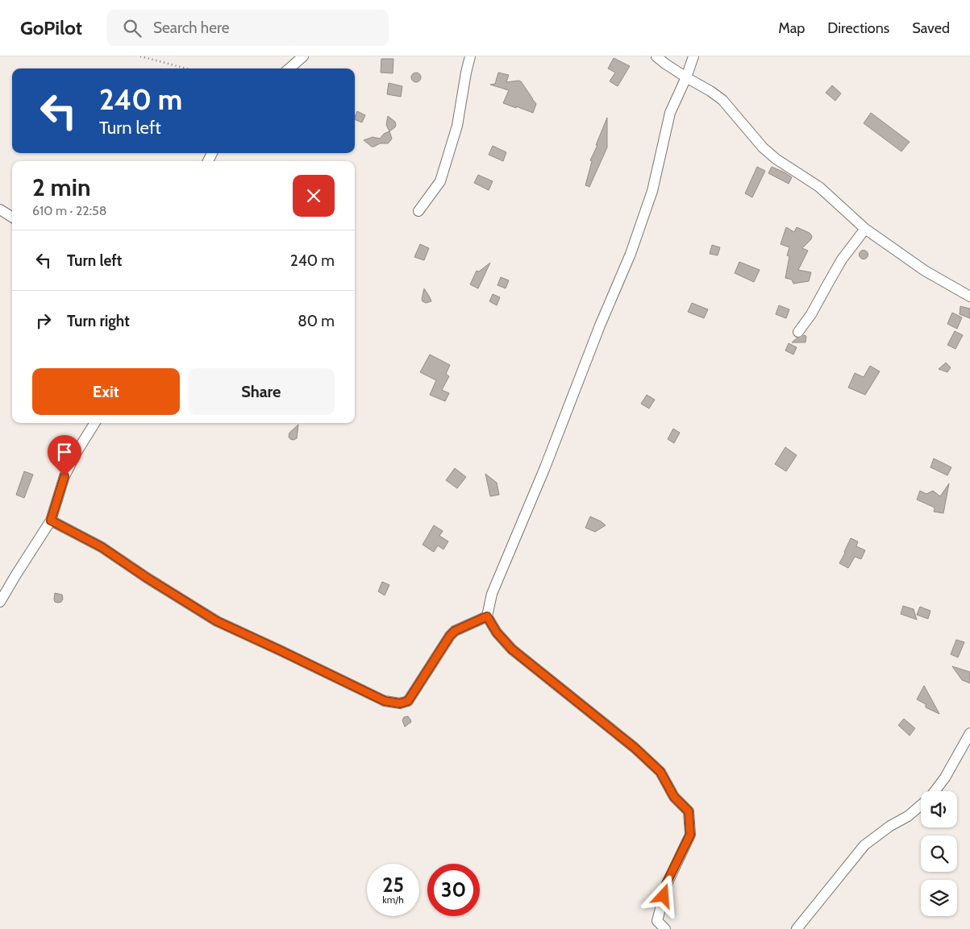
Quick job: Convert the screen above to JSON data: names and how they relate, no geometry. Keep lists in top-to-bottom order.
{
  "page": {
    "header": "GoPilot",
    "search": "Search here",
    "nav": ["Map", "Directions", "Saved"],
    "turn": ["240 m", "Turn left"],
    "heading": ["2 min", "610 m · 22:58"],
    "list": [
      {
        "name": "Turn left",
        "value": "240 m"
      },
      {
        "name": "Turn right",
        "value": "80 m"
      }
    ],
    "buttons": ["Exit", "Share"],
    "speed": "25 km/h",
    "limit": "30"
  }
}
